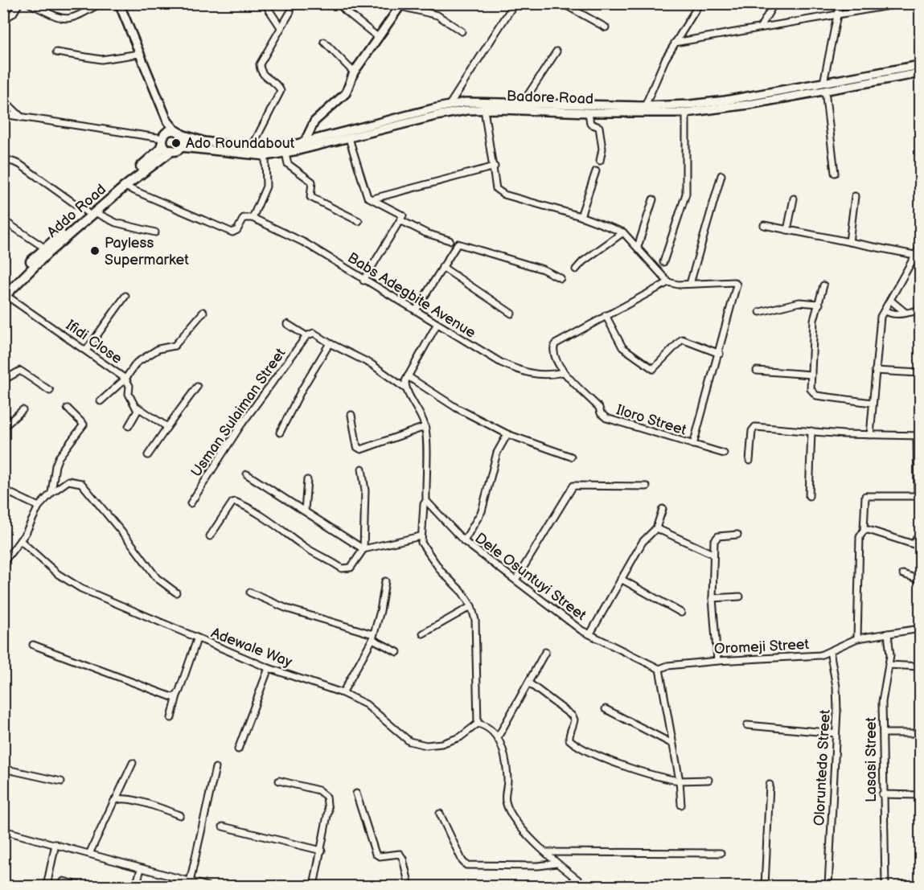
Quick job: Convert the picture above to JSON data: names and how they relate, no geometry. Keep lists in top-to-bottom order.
{
  "streets": {
    "main road": ["Badore Road", "Addo Road"],
    "street": [
      "Babs Adegbite Avenue",
      "Ifidi Close",
      "Usman Sulaiman Street",
      "Iloro Street",
      "Dele Osuntuyi Street",
      "Oromeji Street",
      "Adewale Way",
      "Lasasi Street",
      "Oloruntedo Street"
    ]
  },
  "crossings": [
    ["Badore Road", "Addo Road"],
    ["Addo Road", "Ifidi Close"],
    ["Babs Adegbite Avenue", "Iloro Street"],
    ["Dele Osuntuyi Street", "Oromeji Street"],
    ["Oromeji Street", "Lasasi Street"],
    ["Oromeji Street", "Oloruntedo Street"]
  ],
  "places": ["Ado Roundabout", "Payless Supermarket"]
}
